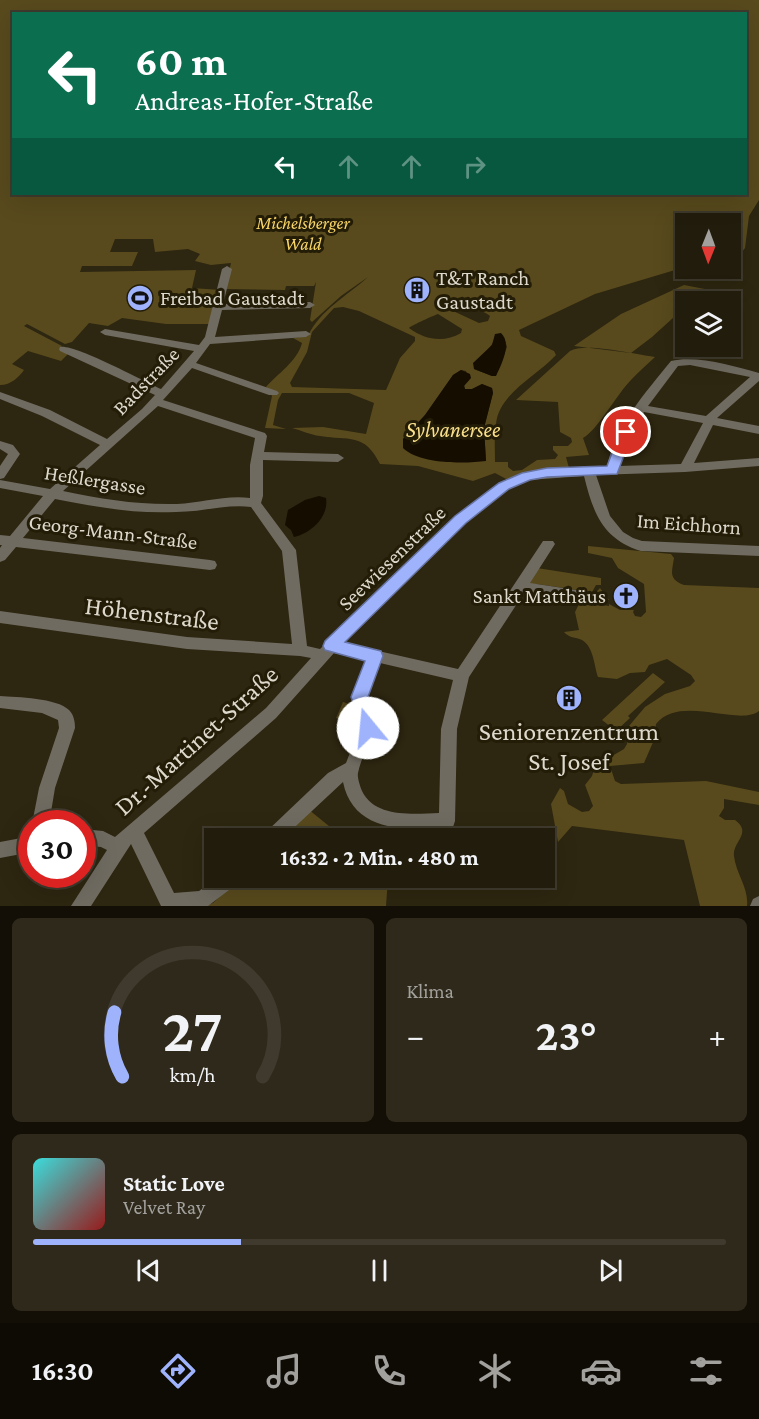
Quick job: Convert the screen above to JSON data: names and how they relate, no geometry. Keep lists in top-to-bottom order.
{
  "streets": {
    "street": [
      "Badstraße",
      "Heßlergasse",
      "Im Eichhorn",
      "Georg-Mann-Straße",
      "Seewiesenstraße",
      "Höhenstraße",
      "Dr.-Martinet-Straße"
    ]
  },
  "crossings": [
    ["Badstraße", "Heßlergasse"],
    ["Badstraße", "Georg-Mann-Straße"],
    ["Im Eichhorn", "Seewiesenstraße"],
    ["Seewiesenstraße", "Höhenstraße"],
    ["Seewiesenstraße", "Dr.-Martinet-Straße"],
    ["Höhenstraße", "Dr.-Martinet-Straße"]
  ],
  "water": ["Sylvanersee"],
  "parks": ["Michelsberger Wald"],
  "places": {
    "building": ["T&T Ranch Gaustadt", "Seniorenzentrum St. Josef"],
    "sports": ["Freibad Gaustadt"],
    "church": ["Sankt Matthäus"]
  },
  "north": "bottom",
  "page": {
    "turn": ["60 m", "Andreas-Hofer-Straße"],
    "limit": "30",
    "trip": "16:32 · 2 Min. · 480 m",
    "tile": "Klima",
    "heat": ["−", "23°", "+"],
    "song": ["Static Love", "Velvet Ray"],
    "tabs": "16:30",
    "gauge": ["27", "km/h"]
  }
}
